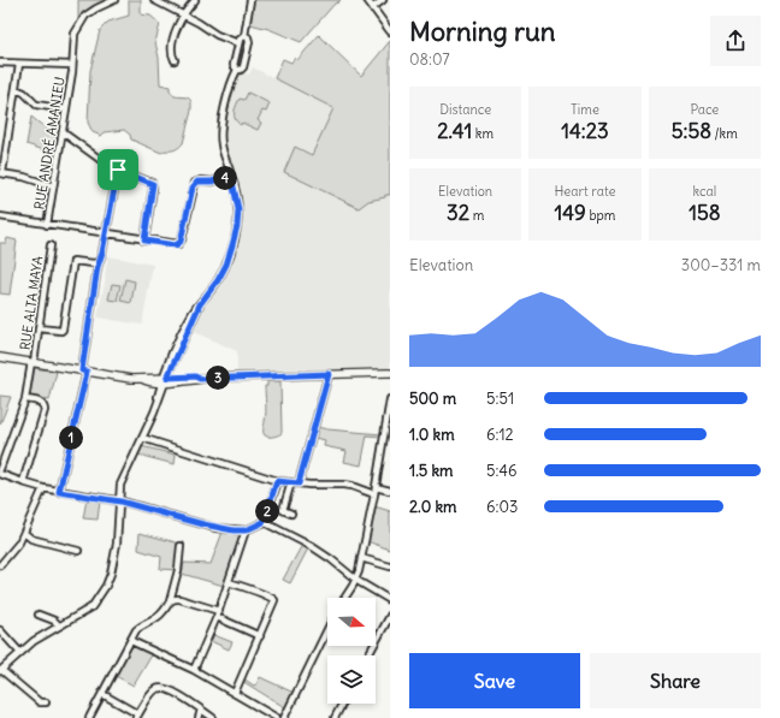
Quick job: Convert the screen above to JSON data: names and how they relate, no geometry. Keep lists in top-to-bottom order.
{
  "streets": {
    "street": ["RUE ANDRÉ AMANIEU", "RUE ALTA MAYA"]
  },
  "north": "right",
  "page": {
    "heading": ["Morning run", "08:07"],
    "stats": [
      ["Distance", "2.41 km"],
      ["Time", "14:23"],
      ["Pace", "5:58 /km"],
      ["Elevation", "32 m"],
      ["Heart rate", "149 bpm"],
      ["kcal", "158"]
    ],
    "pins": [
      "4",
      "3",
      "1",
      "2"
    ],
    "chart": ["Elevation", "300–331 m"],
    "list": [
      {
        "name": "500 m",
        "note": "5:51"
      },
      {
        "name": "1.0 km",
        "note": "6:12"
      },
      {
        "name": "1.5 km",
        "note": "5:46"
      },
      {
        "name": "2.0 km",
        "note": "6:03"
      }
    ],
    "buttons": ["Save", "Share"]
  }
}
